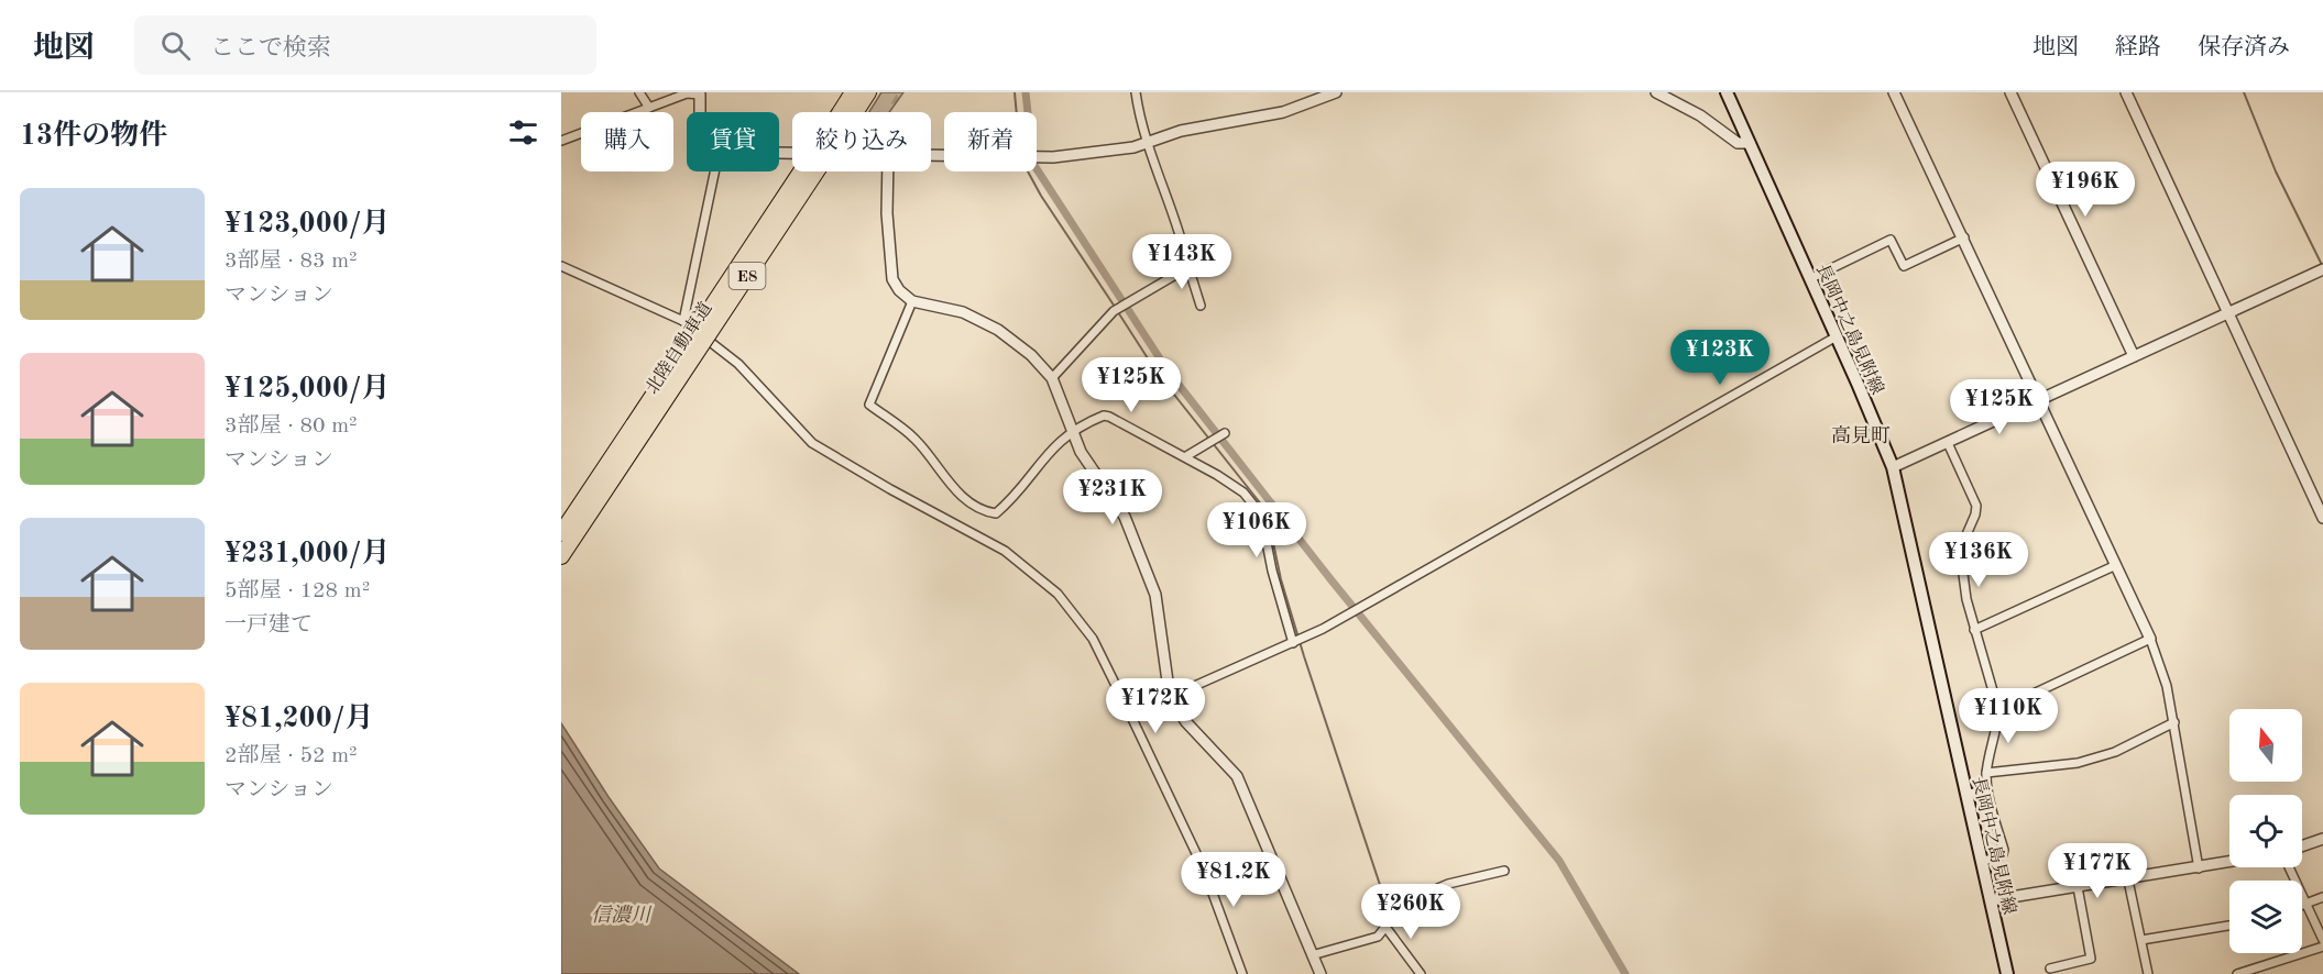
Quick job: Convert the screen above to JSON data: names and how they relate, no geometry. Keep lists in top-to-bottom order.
{
  "streets": {
    "highway": ["E8", "北陸自動車道"],
    "main road": ["長岡中之島見附線"]
  },
  "districts": ["高見町"],
  "water": ["信濃川"],
  "north": "top",
  "page": {
    "header": "地図",
    "search": "ここで検索",
    "nav": ["地図", "経路", "保存済み"],
    "heading": "13件の物件",
    "chip": [
      "購入",
      "賃貸",
      "絞り込み",
      "新着"
    ],
    "price": [
      "¥196K",
      "¥143K",
      "¥123K",
      "¥125K",
      "¥125K",
      "¥231K",
      "¥106K",
      "¥136K",
      "¥172K",
      "¥110K",
      "¥177K",
      "¥81.2K",
      "¥260K"
    ],
    "list": [
      {
        "name": "¥123,000/月",
        "note": "3部屋 · 83 m² · マンション"
      },
      {
        "name": "¥125,000/月",
        "note": "3部屋 · 80 m² · マンション"
      },
      {
        "name": "¥231,000/月",
        "note": "5部屋 · 128 m² · 一戸建て"
      },
      {
        "name": "¥81,200/月",
        "note": "2部屋 · 52 m² · マンション"
      }
    ]
  }
}
